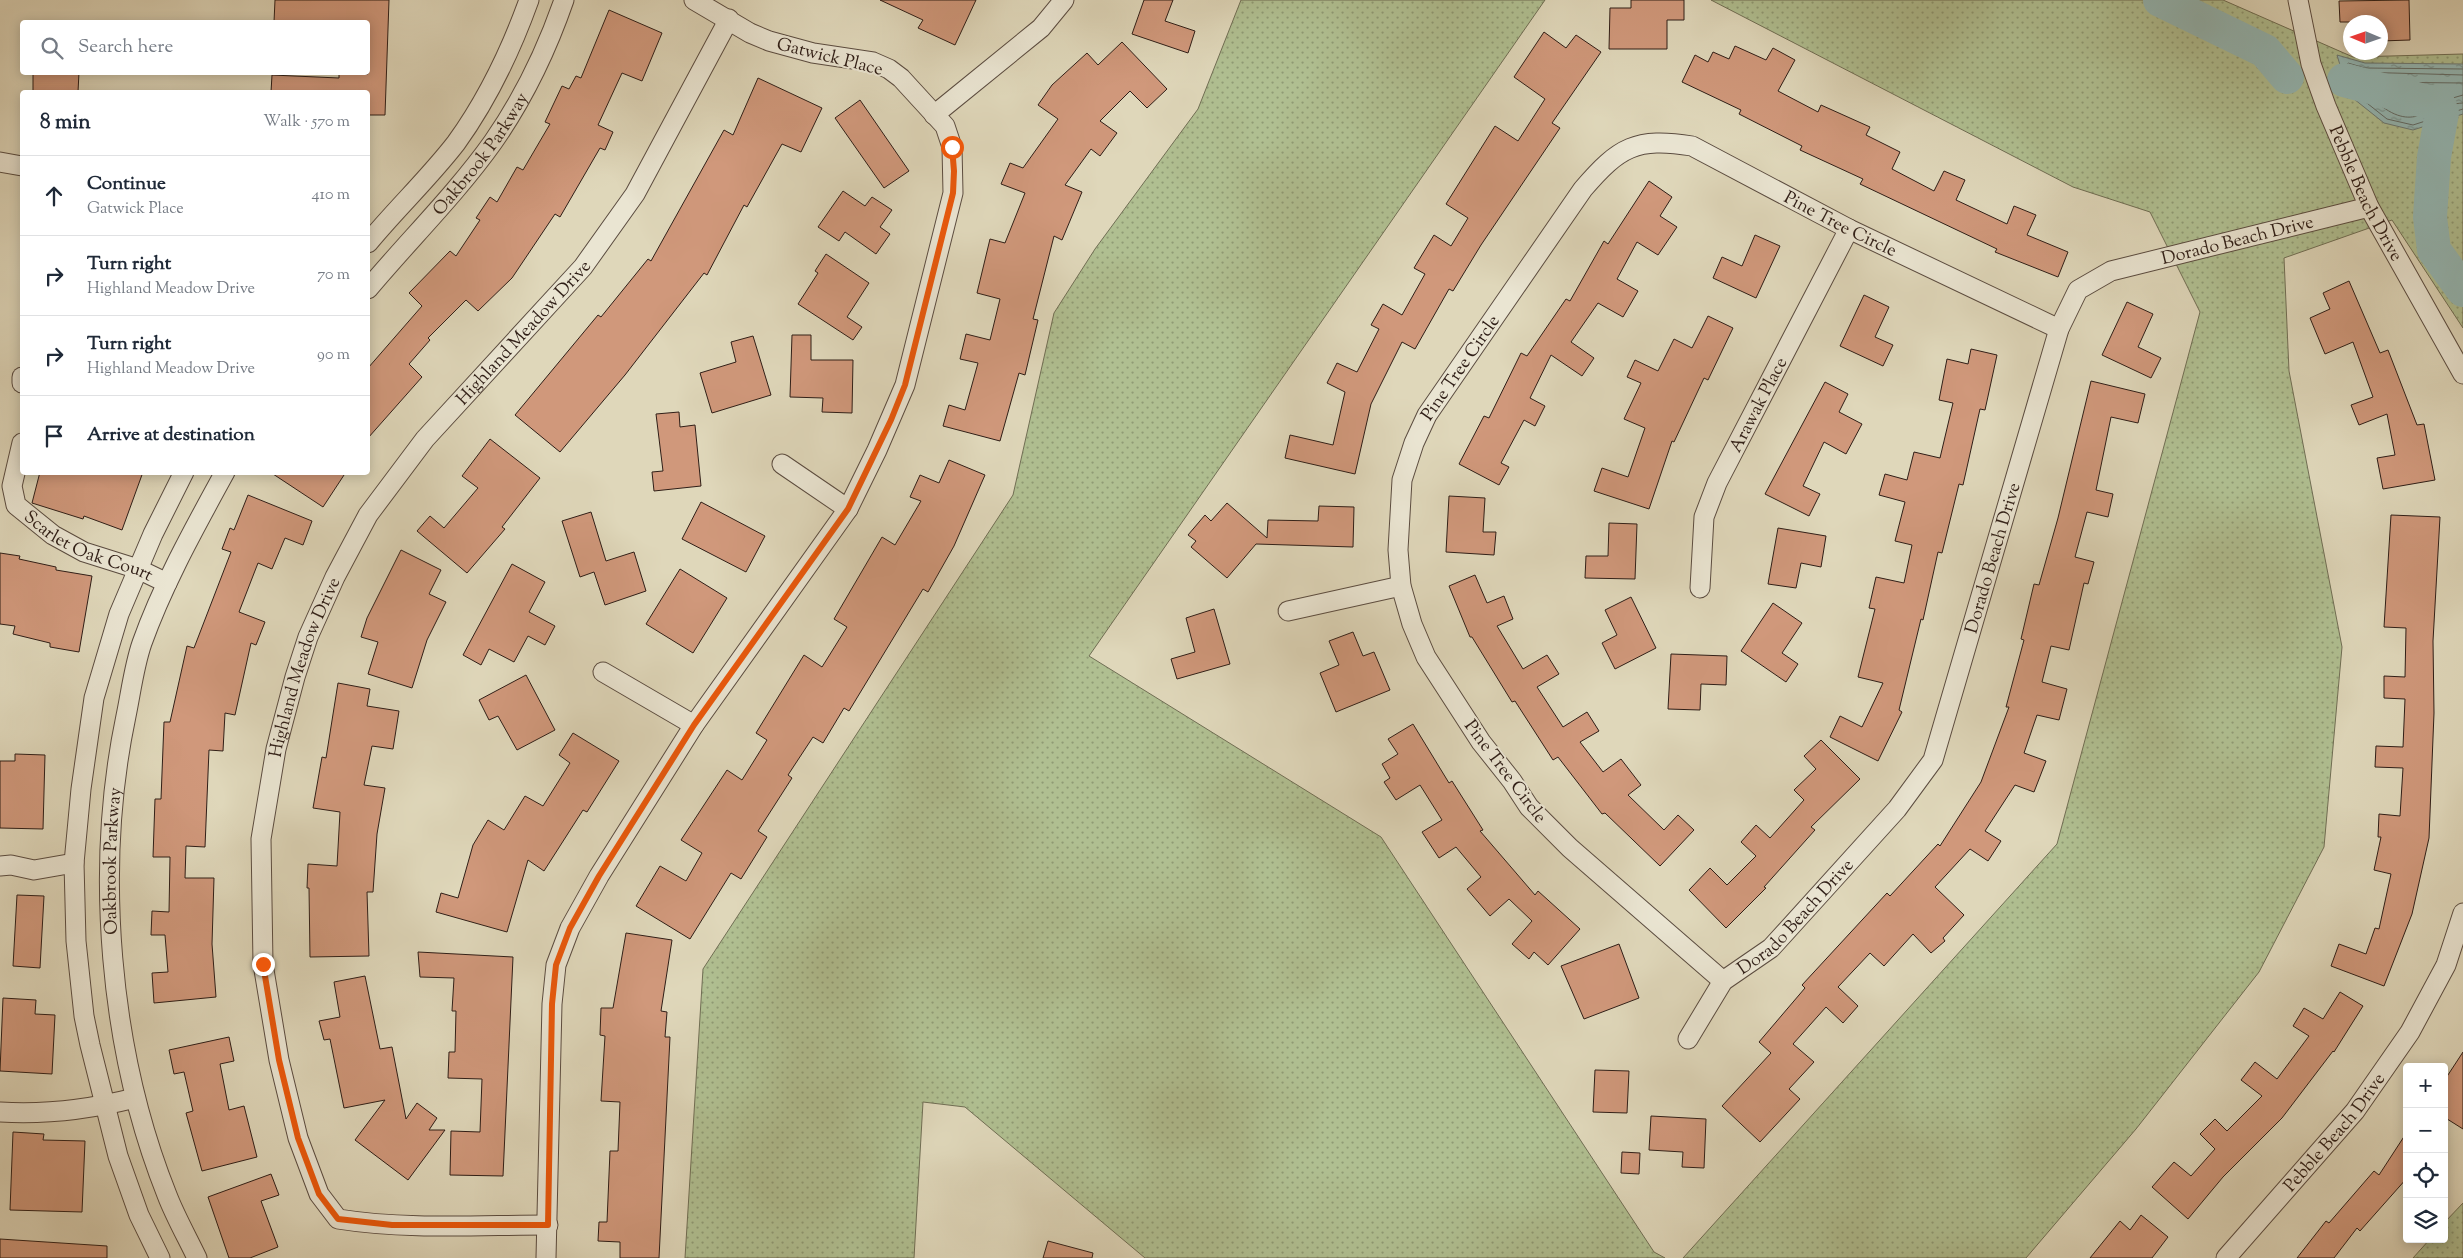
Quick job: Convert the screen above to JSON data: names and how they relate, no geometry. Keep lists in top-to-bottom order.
{
  "streets": {
    "street": [
      "Gatwick Place",
      "Oakbrook Parkway",
      "Pebble Beach Drive",
      "Pine Tree Circle",
      "Dorado Beach Drive",
      "Highland Meadow Drive",
      "Arawak Place",
      "Scarlet Oak Court"
    ]
  },
  "crossings": [
    ["Gatwick Place", "Highland Meadow Drive"],
    ["Oakbrook Parkway", "Scarlet Oak Court"],
    ["Pebble Beach Drive", "Dorado Beach Drive"],
    ["Pine Tree Circle", "Dorado Beach Drive"],
    ["Pine Tree Circle", "Arawak Place"]
  ],
  "north": "left",
  "page": {
    "search": "Search here",
    "heading": ["8 min", "Walk · 570 m"],
    "list": [
      ["Continue", "Gatwick Place", "410 m"],
      ["Turn right", "Highland Meadow Drive", "70 m"],
      ["Turn right", "Highland Meadow Drive", "90 m"],
      "Arrive at destination"
    ],
    "map_buttons": ["+", "−"]
  }
}
